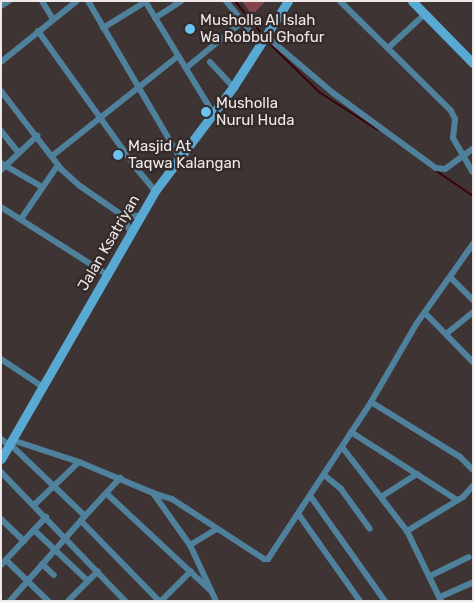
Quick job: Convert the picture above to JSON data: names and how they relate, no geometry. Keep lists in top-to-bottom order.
{
  "streets": {
    "street": ["Jalan Ksatriyan"]
  },
  "places": ["Musholla Al Islah Wa Robbul Ghofur", "Musholla Nurul Huda", "Masjid At Taqwa Kalangan"]
}
